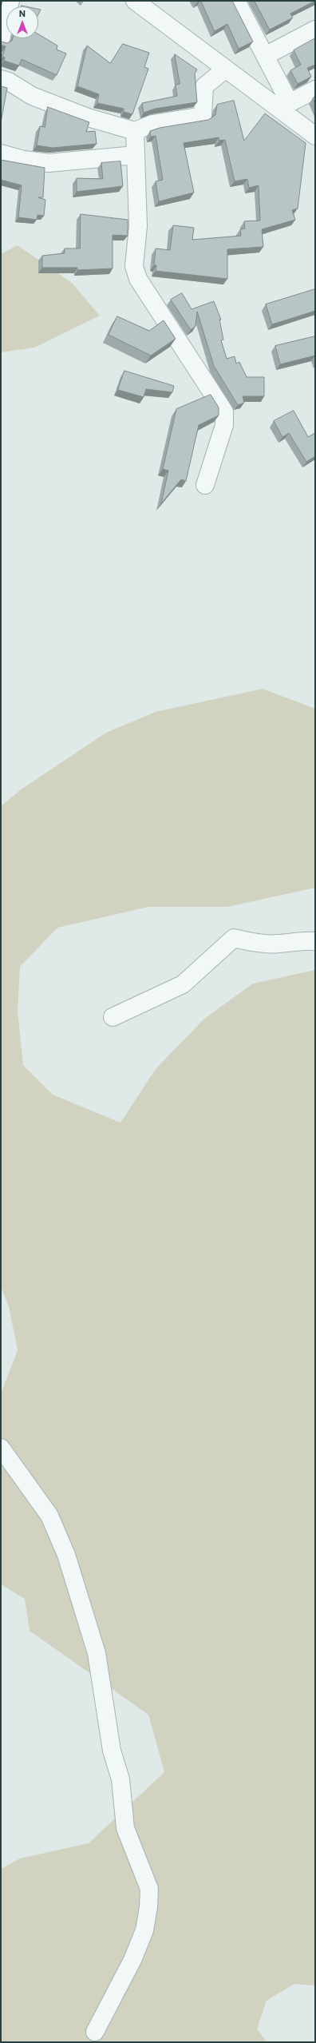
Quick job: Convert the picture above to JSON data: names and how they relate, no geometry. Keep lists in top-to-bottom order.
{
  "north": "top"
}
